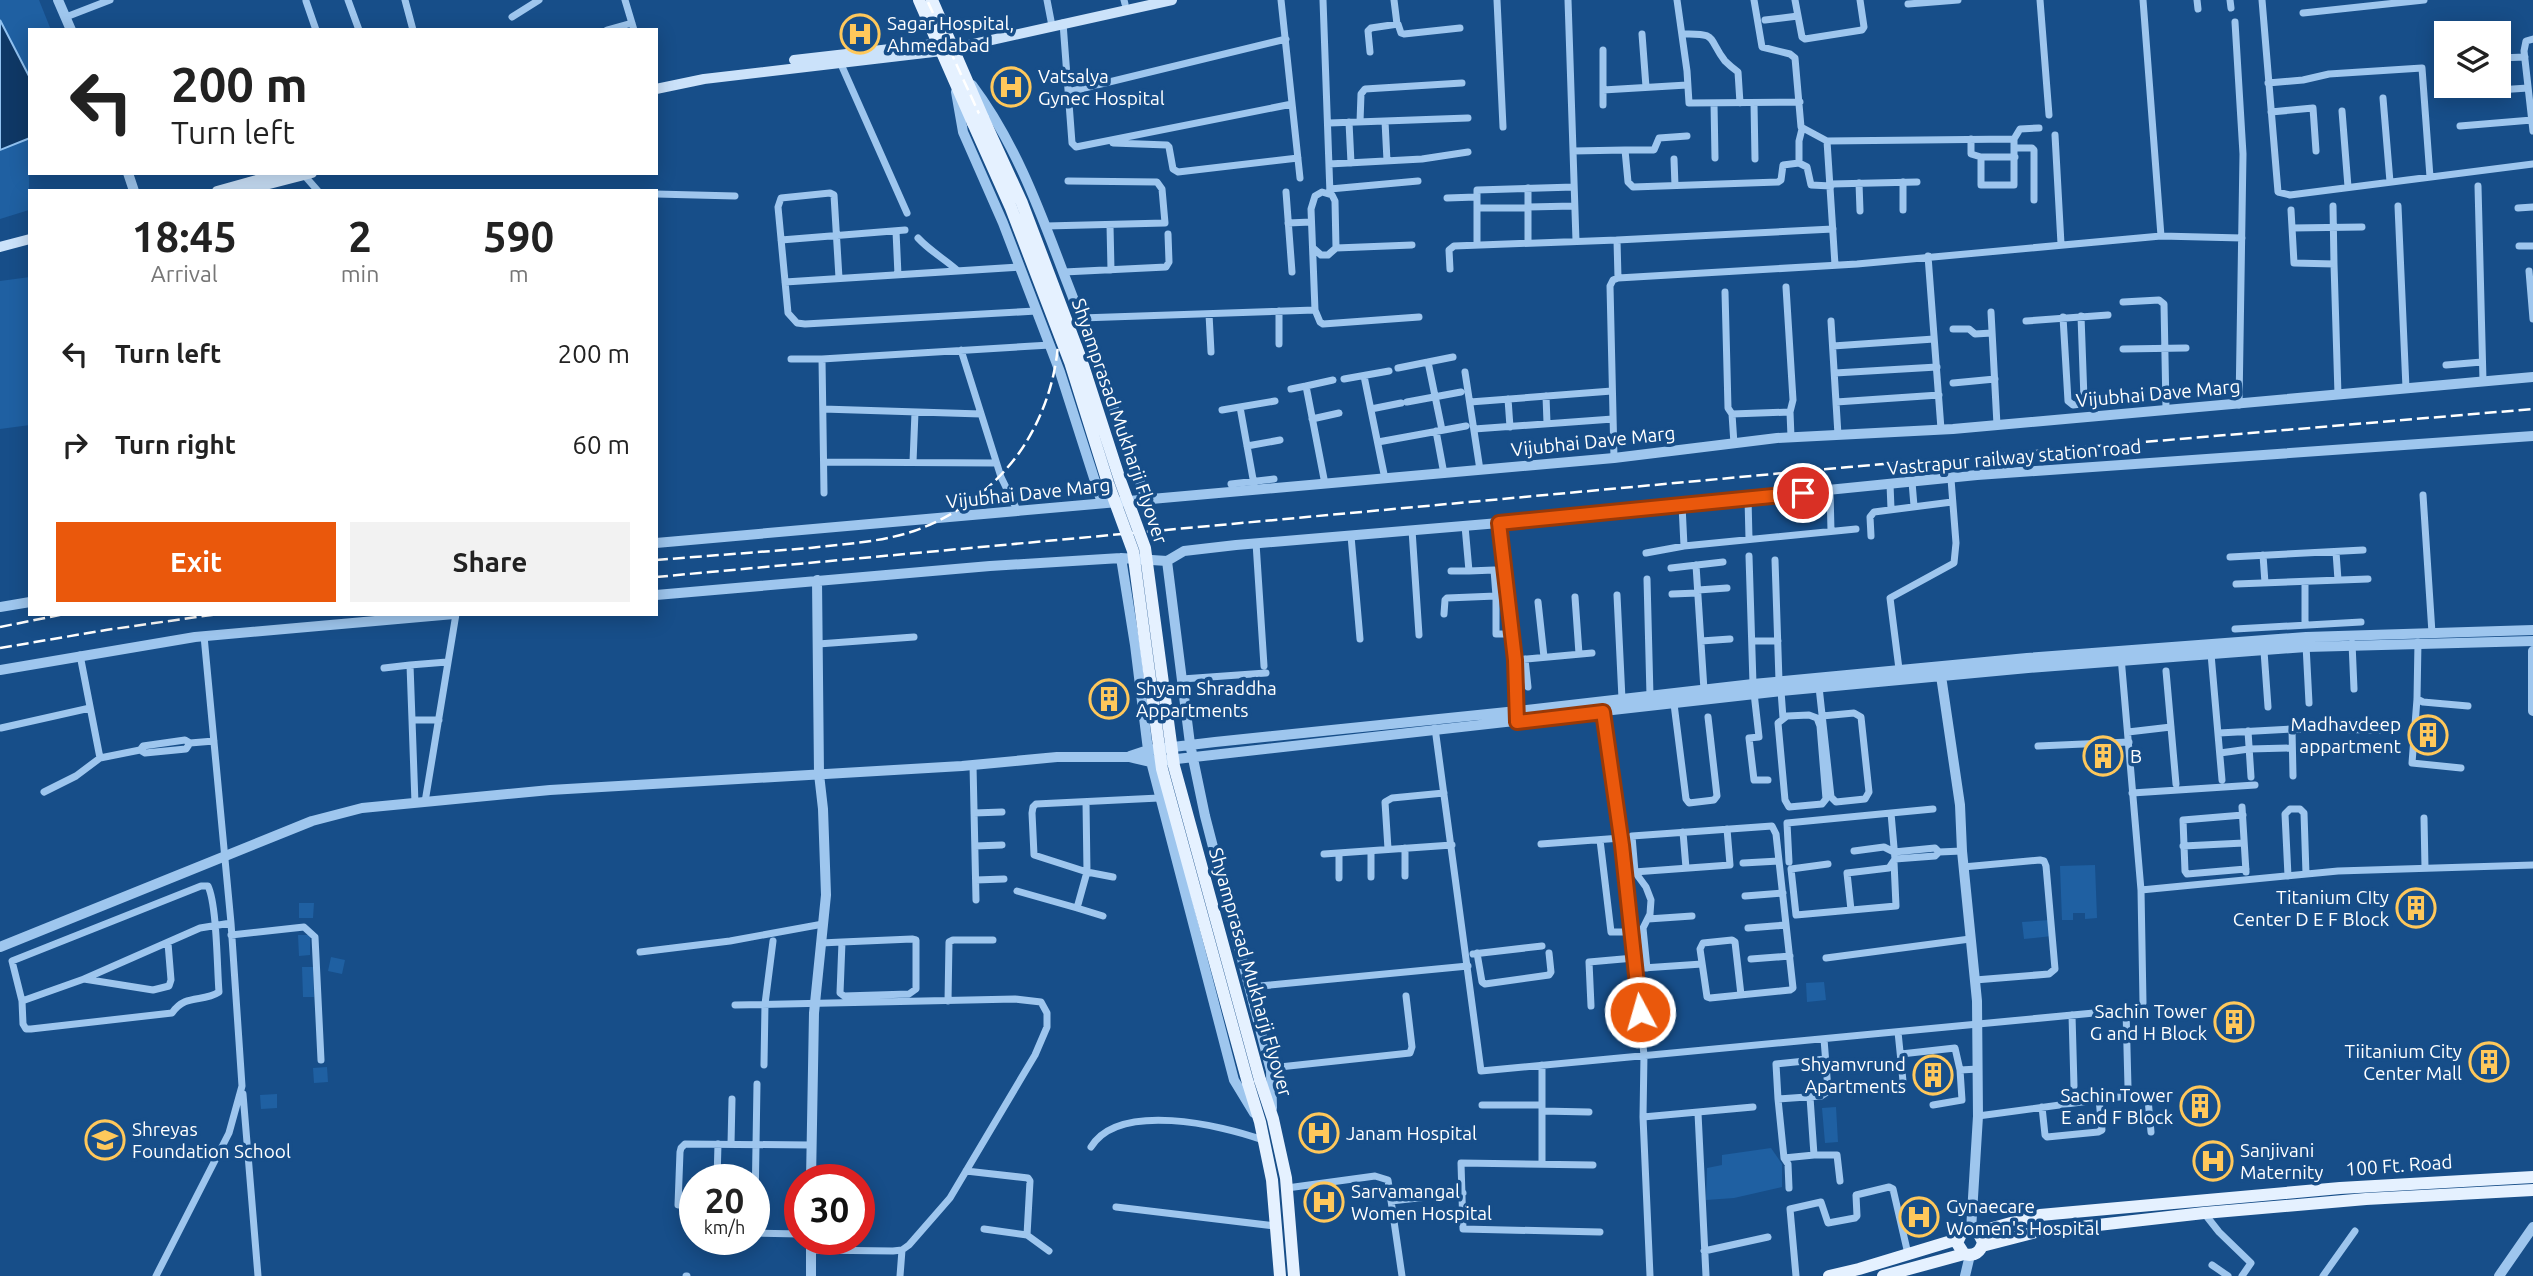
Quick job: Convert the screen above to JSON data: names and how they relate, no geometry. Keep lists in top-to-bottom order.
{
  "streets": {
    "main road": ["Shyamprasad Mukharji Flyover", "100 Ft. Road"],
    "street": ["Vijubhai Dave Marg", "Vastrapur railway station road"]
  },
  "places": {
    "hospital": [
      "Sagar Hospital, Ahmedabad",
      "Vatsalya Gynec Hospital",
      "Janam Hospital",
      "Sanjivani Maternity",
      "Sarvamangal Women Hospital",
      "Gynaecare Women's Hospital"
    ],
    "building": [
      "Shyam Shraddha Appartments",
      "Madhavdeep appartment",
      "B",
      "Titanium CIty Center D E F Block",
      "Sachin Tower G and H Block",
      "Tiitanium City Center Mall",
      "Shyamvrund Apartments",
      "Sachin Tower E and F Block"
    ],
    "school or university": ["Shreyas Foundation School"]
  },
  "page": {
    "turn": ["200 m", "Turn left"],
    "eta": [
      "18:45",
      "Arrival",
      "2",
      "min",
      "590",
      "m"
    ],
    "list": [
      {
        "name": "Turn left",
        "value": "200 m"
      },
      {
        "name": "Turn right",
        "value": "60 m"
      }
    ],
    "buttons": ["Exit", "Share"],
    "speed": "20 km/h",
    "limit": "30"
  }
}
